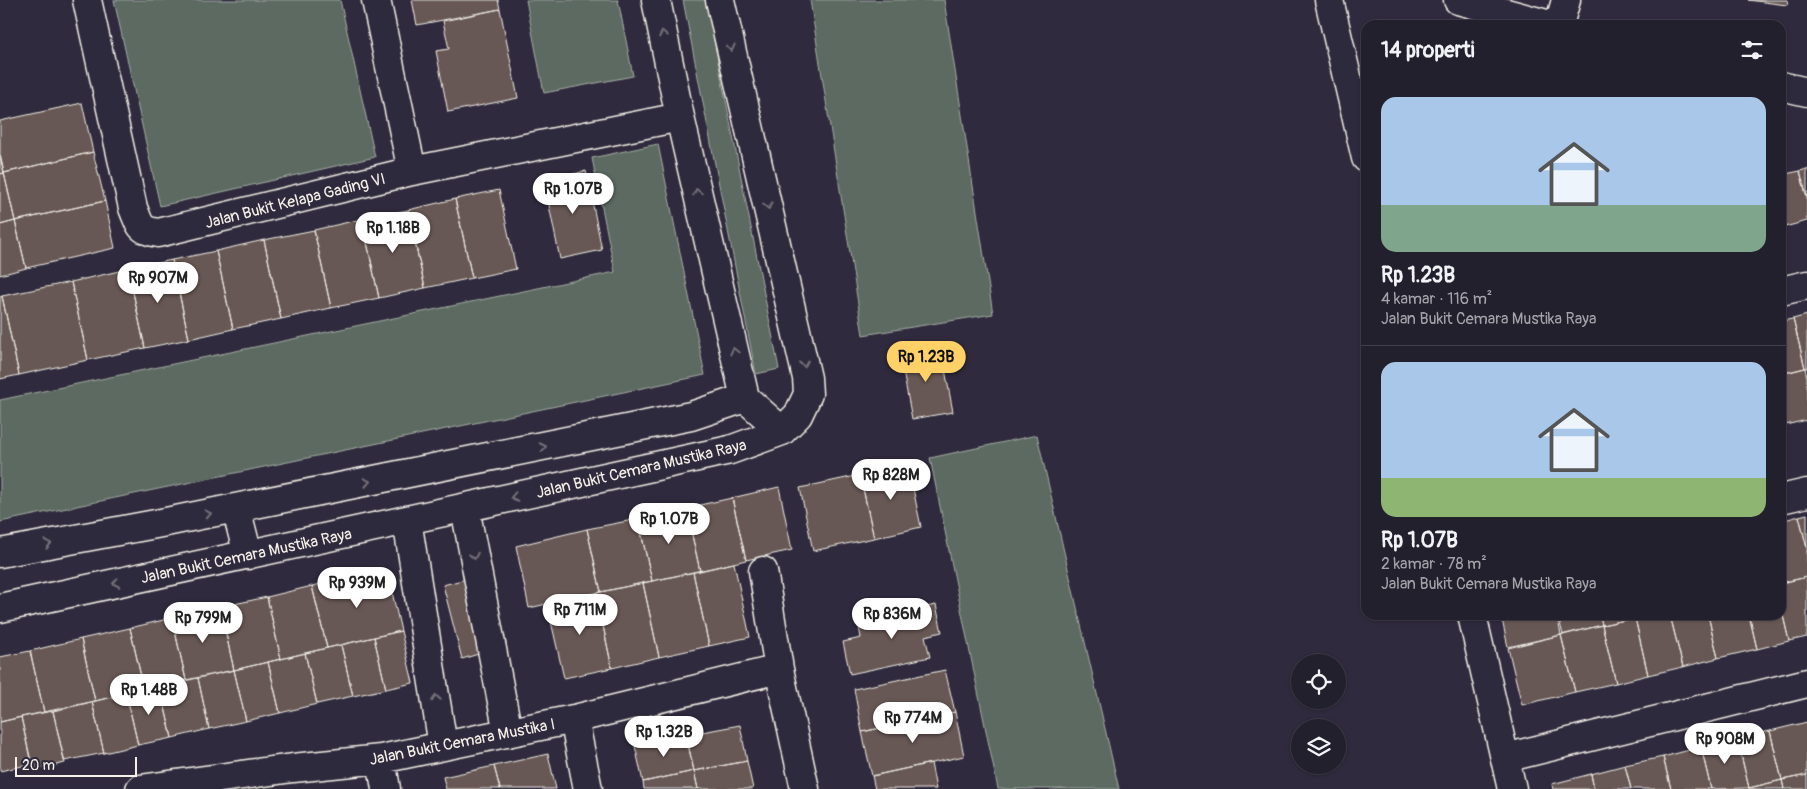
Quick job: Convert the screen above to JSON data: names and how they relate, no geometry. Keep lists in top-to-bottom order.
{
  "streets": {
    "street": ["Jalan Bukit Kelapa Gading VI", "Jalan Bukit Cemara Mustika Raya", "Jalan Bukit Cemara Mustika I"]
  },
  "scale_bar": "20 m",
  "page": {
    "heading": "14 properti",
    "list": [
      {
        "name": "Rp 1.23B",
        "note": "4 kamar · 116 m² · Jalan Bukit Cemara Mustika Raya"
      },
      {
        "name": "Rp 1.07B",
        "note": "2 kamar · 78 m² · Jalan Bukit Cemara Mustika Raya"
      }
    ],
    "price": [
      "Rp 1.07B",
      "Rp 1.18B",
      "Rp 907M",
      "Rp 1.23B",
      "Rp 828M",
      "Rp 1.07B",
      "Rp 939M",
      "Rp 711M",
      "Rp 836M",
      "Rp 799M",
      "Rp 1.48B",
      "Rp 774M",
      "Rp 1.32B",
      "Rp 908M"
    ],
    "scale": "20 m"
  }
}
